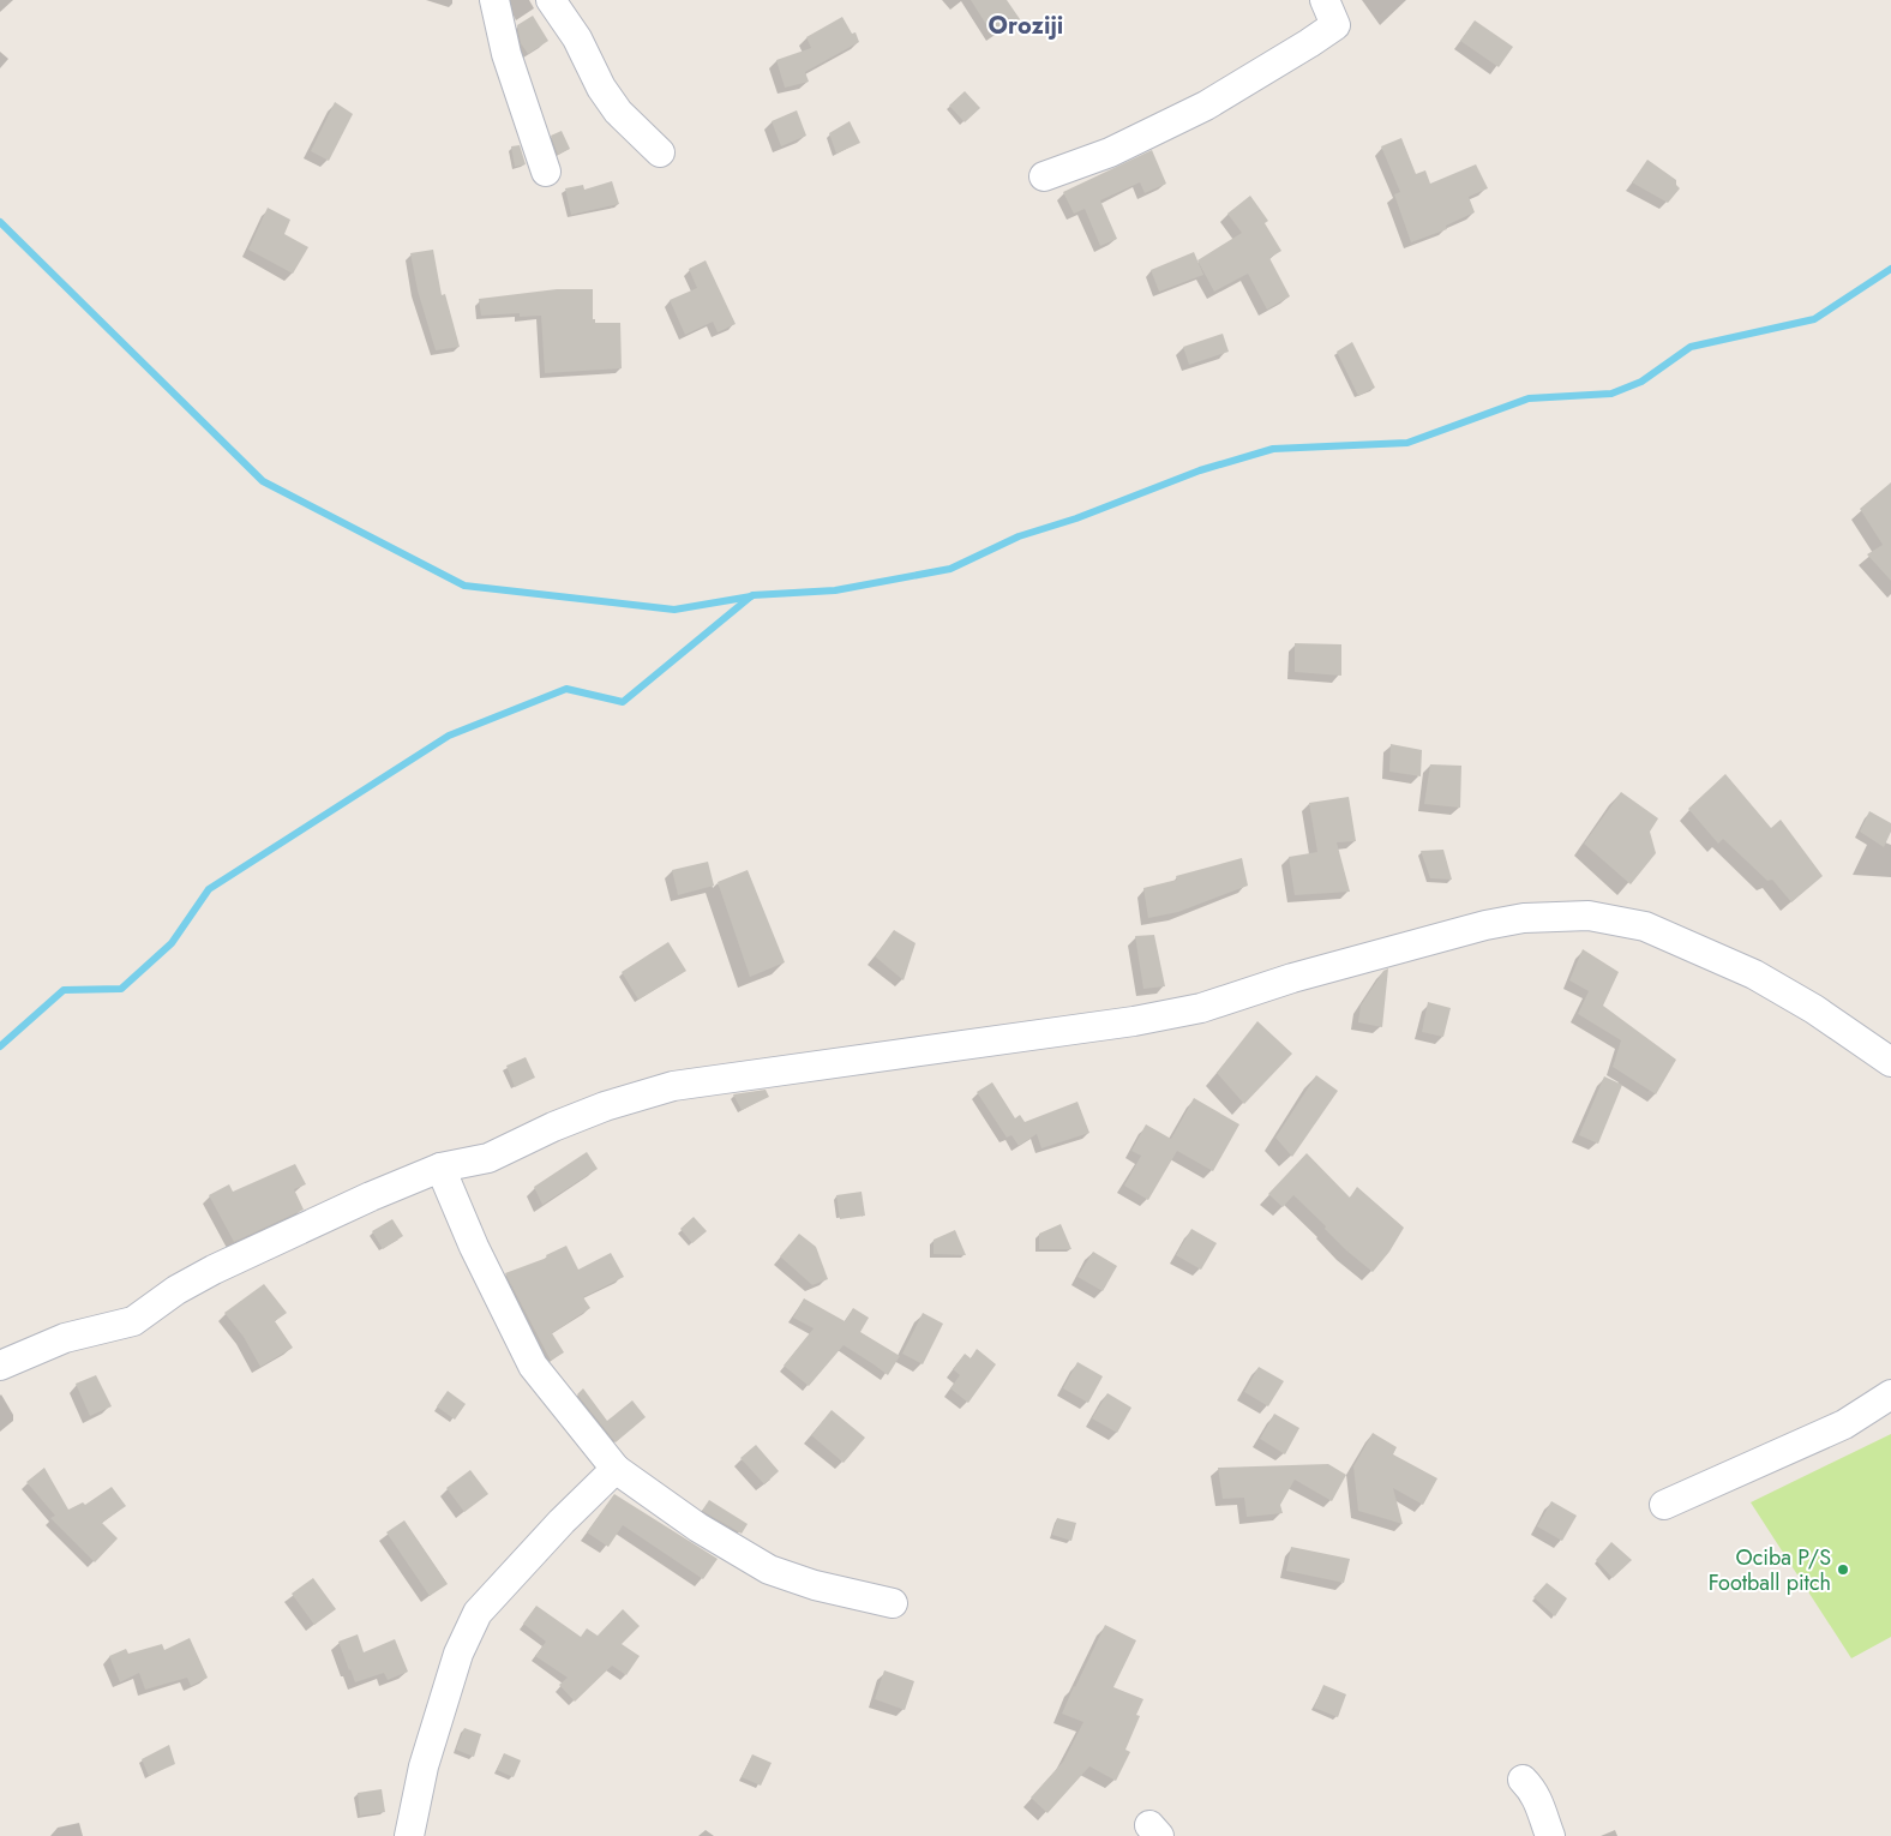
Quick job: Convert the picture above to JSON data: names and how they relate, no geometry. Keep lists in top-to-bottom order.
{
  "districts": ["Oroziji"],
  "places": ["Ociba P/S Football pitch"]
}
